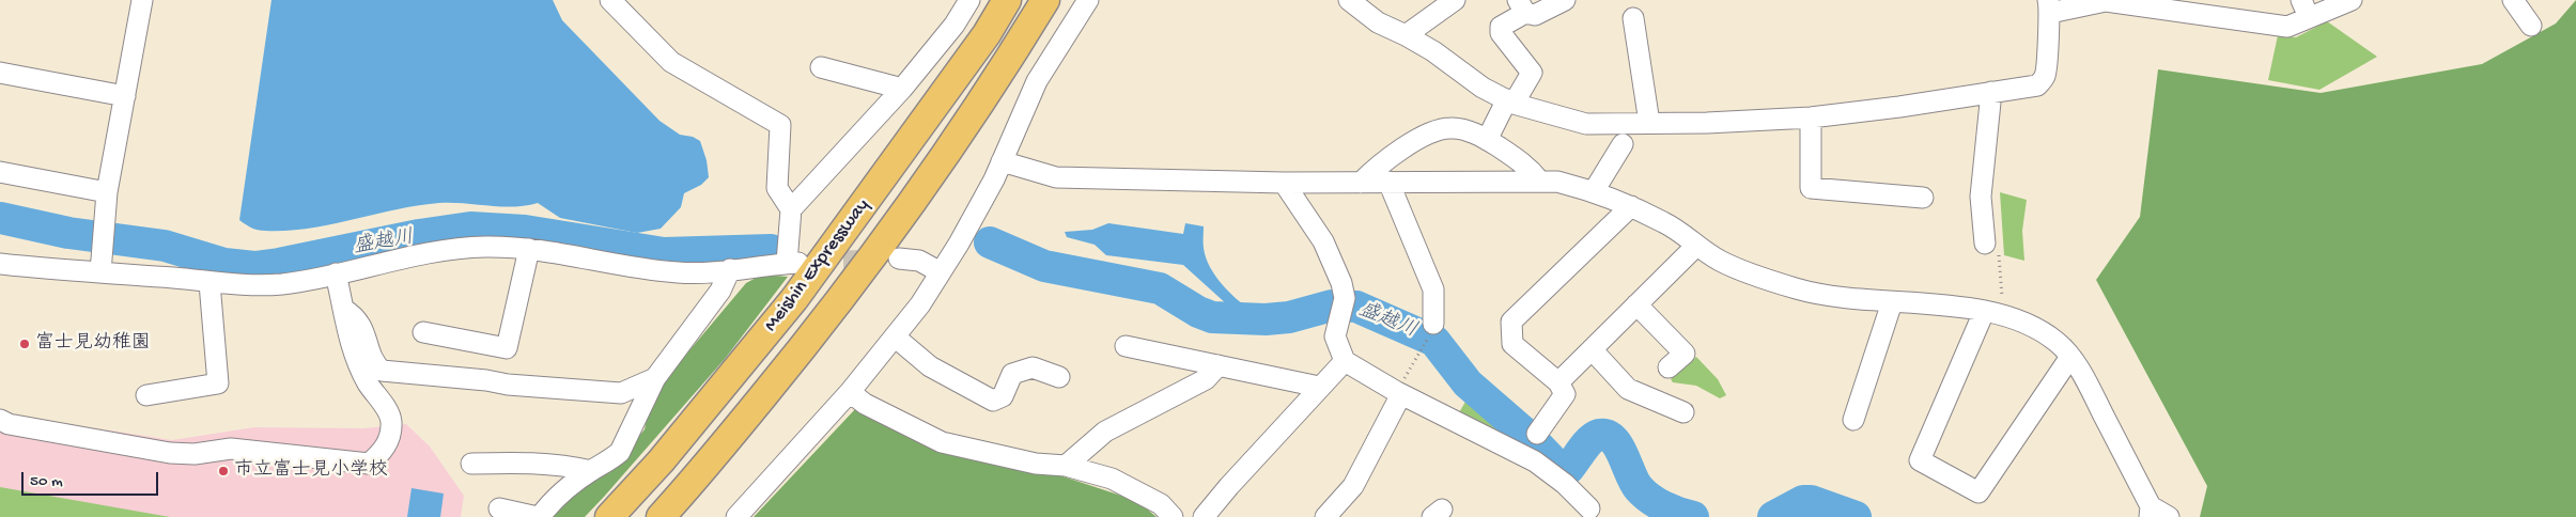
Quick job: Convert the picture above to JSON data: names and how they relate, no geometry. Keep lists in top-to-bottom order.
{
  "streets": {
    "highway": ["Meishin Expressway"]
  },
  "water": ["盛越川"],
  "places": ["富士見幼稚園", "市立富士見小学校"],
  "scale_bar": "50 m"
}
